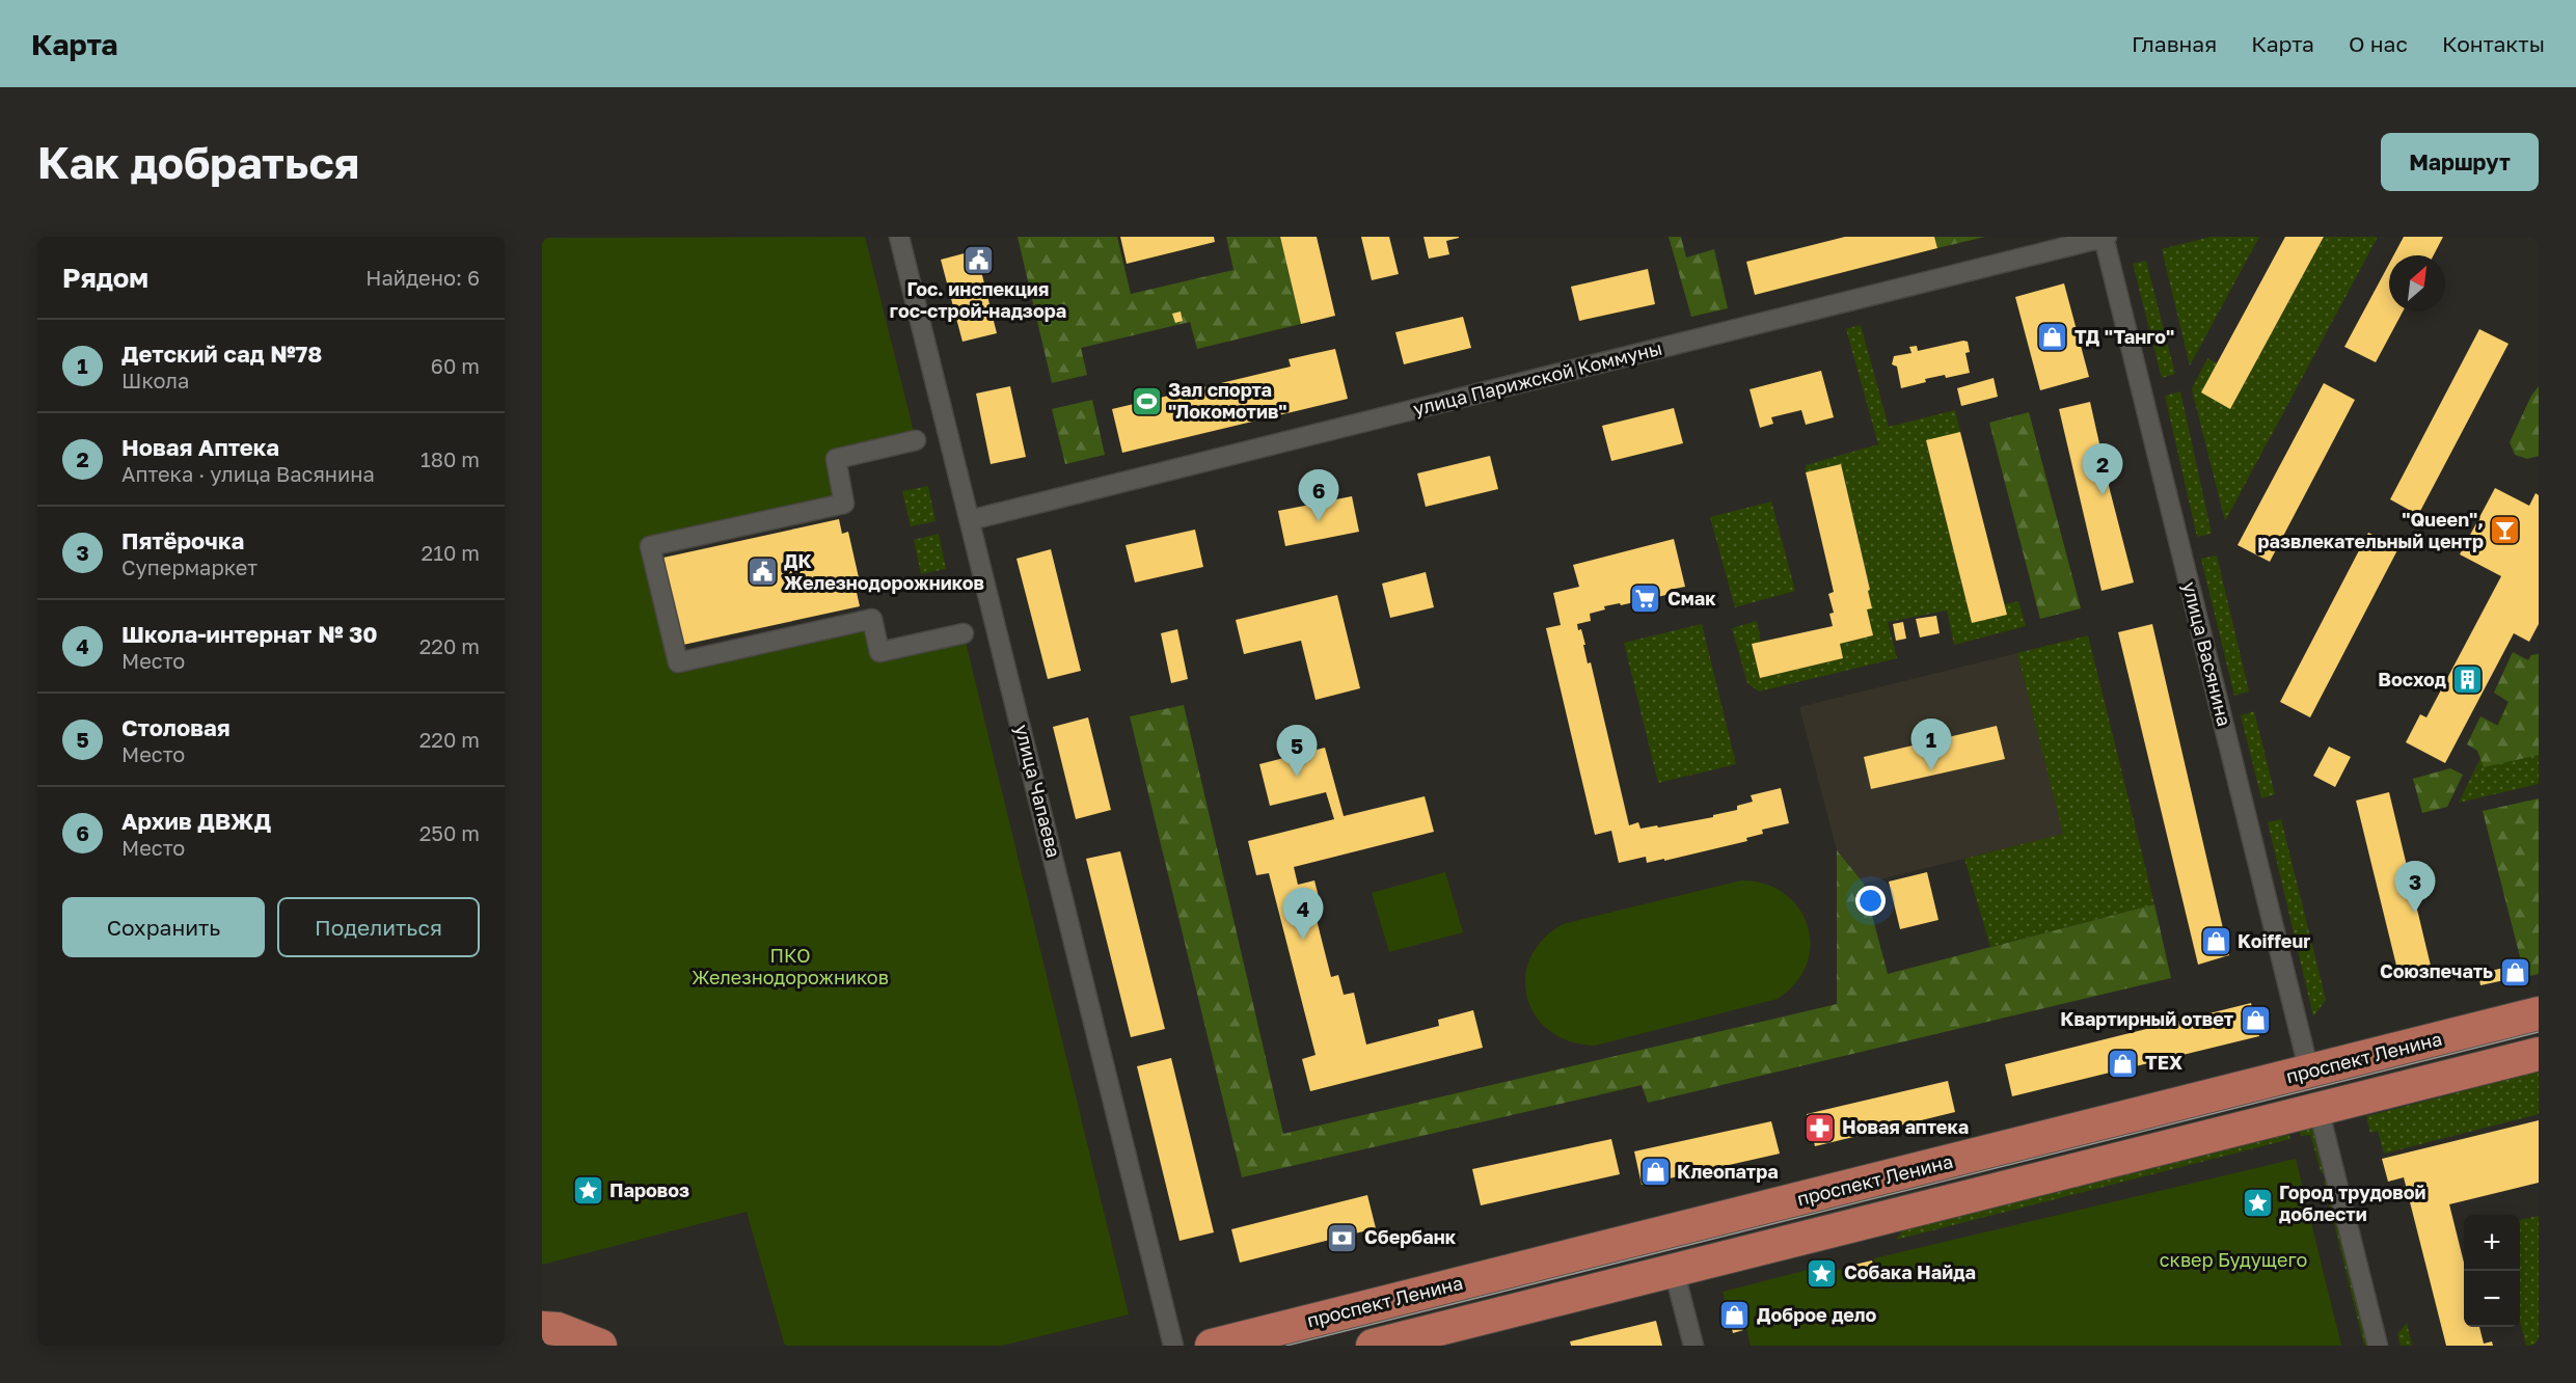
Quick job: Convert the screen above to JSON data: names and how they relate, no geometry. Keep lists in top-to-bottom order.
{
  "streets": {
    "highway": ["проспект Ленина"],
    "street": ["улица Парижской Коммуны", "улица Васянина", "улица Чапаева"]
  },
  "crossings": [
    ["улица Парижской Коммуны", "улица Васянина"],
    ["улица Парижской Коммуны", "улица Чапаева"],
    ["улица Васянина", "проспект Ленина"]
  ],
  "parks": ["ПКО Железнодорожников", "сквер Будущего"],
  "places": {
    "public building": ["Гос. инспекция гос-строй-надзора", "ДК Железнодорожников"],
    "shop": [
      "ТД \"Танго\"",
      "Koiffeur",
      "Союзпечать",
      "Квартирный ответ",
      "TEX",
      "Клеопатра",
      "Доброе дело"
    ],
    "sports": ["Зал спорта \"Локомотив\""],
    "bar": ["\"Queen\", развлекательный центр"],
    "supermarket": ["Смак"],
    "building": ["Восход"],
    "pharmacy": ["Новая аптека"],
    "place": ["Паровоз", "Город трудовой доблести", "Собака Найда"],
    "bank": ["Сбербанк"]
  },
  "north": "top right",
  "page": {
    "header": "Карта",
    "nav": [
      "Главная",
      "Карта",
      "О нас",
      "Контакты"
    ],
    "buttons": [
      "Маршрут",
      ["Сохранить", "Поделиться"]
    ],
    "title": "Как добраться",
    "heading": ["Рядом", "Найдено: 6"],
    "list": [
      {
        "mark": "1",
        "name": "Детский сад №78",
        "note": "Школа",
        "value": "60 m"
      },
      {
        "mark": "2",
        "name": "Новая Аптека",
        "note": "Аптека · улица Васянина",
        "value": "180 m"
      },
      {
        "mark": "3",
        "name": "Пятёрочка",
        "note": "Супермаркет",
        "value": "210 m"
      },
      {
        "mark": "4",
        "name": "Школа-интернат № 30",
        "note": "Место",
        "value": "220 m"
      },
      {
        "mark": "5",
        "name": "Столовая",
        "note": "Место",
        "value": "220 m"
      },
      {
        "mark": "6",
        "name": "Архив ДВЖД",
        "note": "Место",
        "value": "250 m"
      }
    ],
    "pins": [
      "2",
      "6",
      "1",
      "5",
      "3",
      "4"
    ],
    "map_buttons": ["+", "−"]
  }
}
